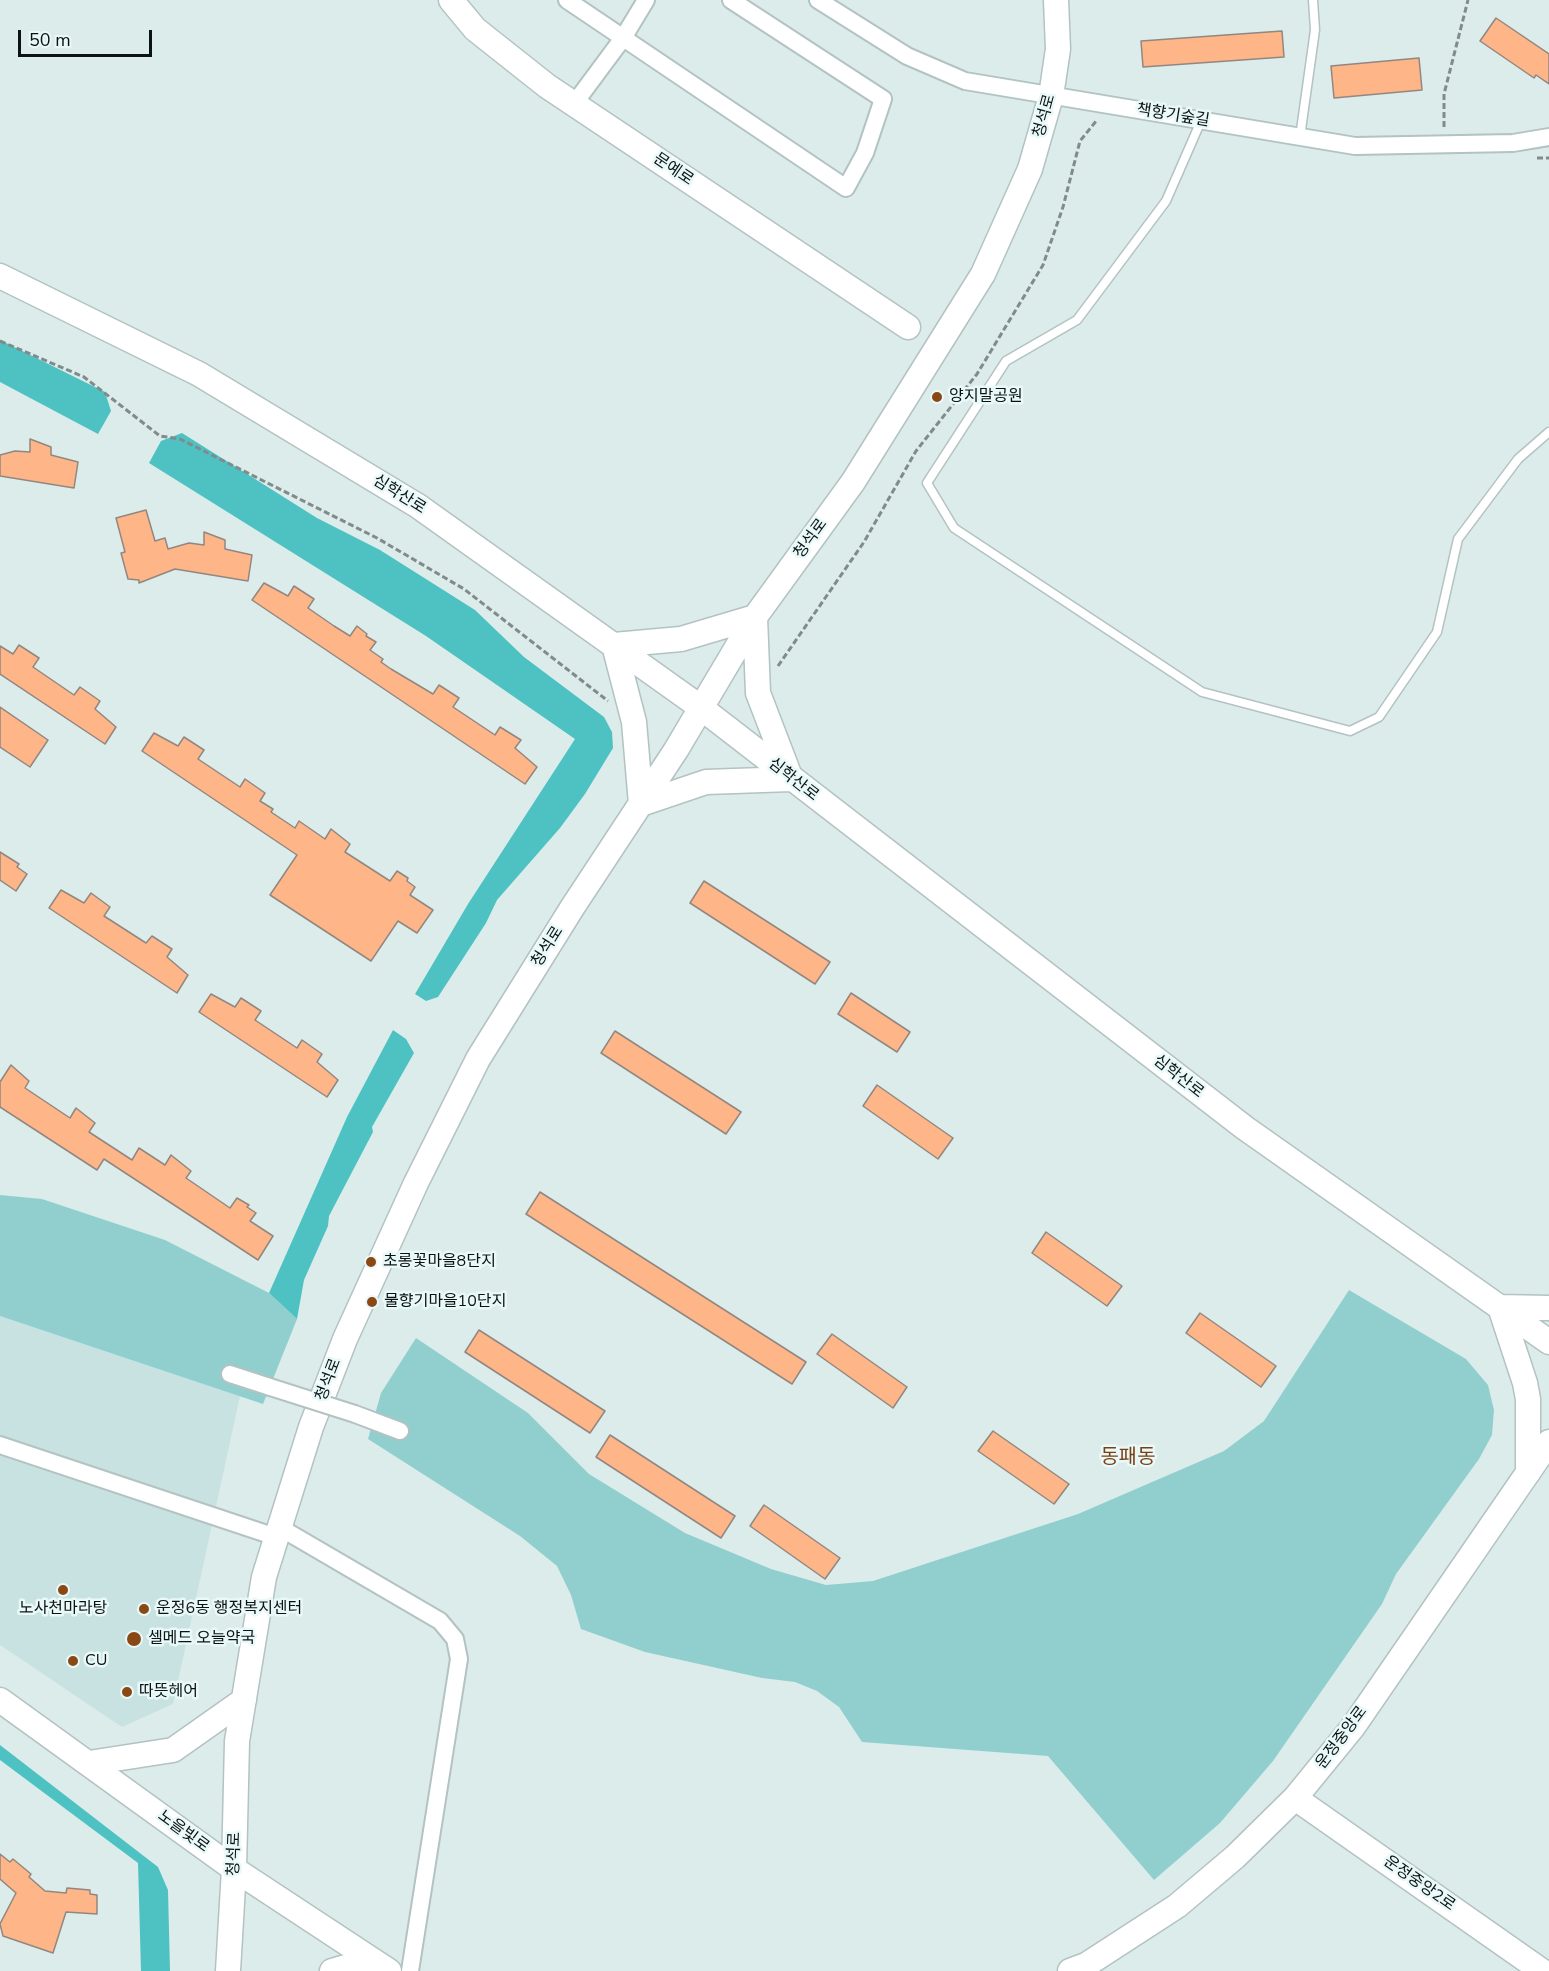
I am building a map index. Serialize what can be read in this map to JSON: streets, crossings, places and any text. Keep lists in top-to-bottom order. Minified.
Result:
{"streets":{"street":["청석로","책향기숲길","문예로","심학산로","운정중앙로","노을빛로","운정중앙2로"]},"crossings":[["청석로","책향기숲길"],["청석로","심학산로"],["청석로","노을빛로"],["운정중앙로","운정중앙2로"]],"districts":["동패동"],"places":["양지말공원","초롱꽃마을8단지","물향기마을10단지","노사천마라탕","운정6동 행정복지센터","셀메드 오늘약국","CU","따뜻헤어"],"scale_bar":"50 m"}
